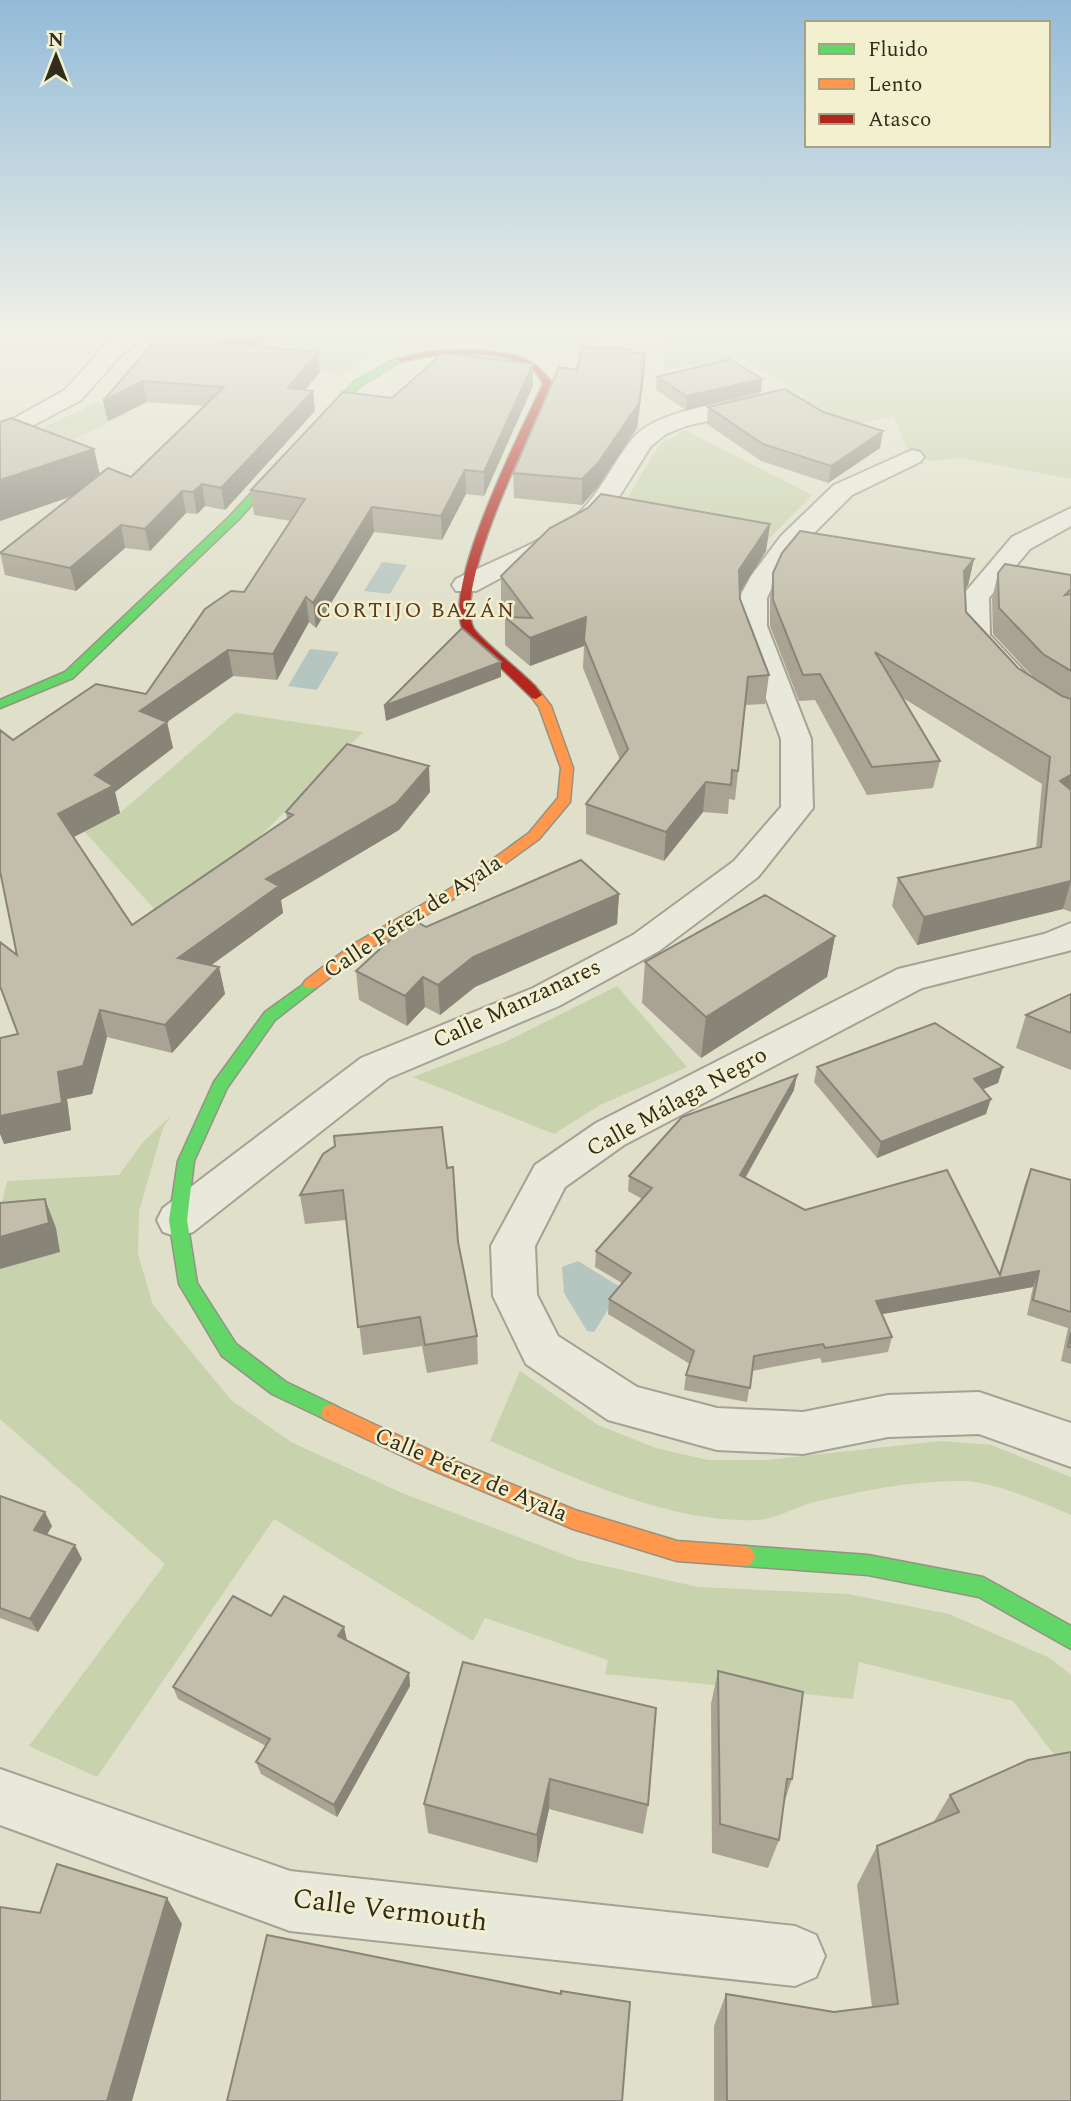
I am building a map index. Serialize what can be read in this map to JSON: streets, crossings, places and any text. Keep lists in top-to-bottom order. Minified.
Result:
{"streets":{"street":["Calle Pérez de Ayala","Calle Manzanares","Calle Málaga Negro","Calle Vermouth"]},"crossings":[["Calle Pérez de Ayala","Calle Manzanares"]],"districts":["CORTIJO BAZÁN"],"legend":["Fluido","Lento","Atasco"],"north":"top"}
